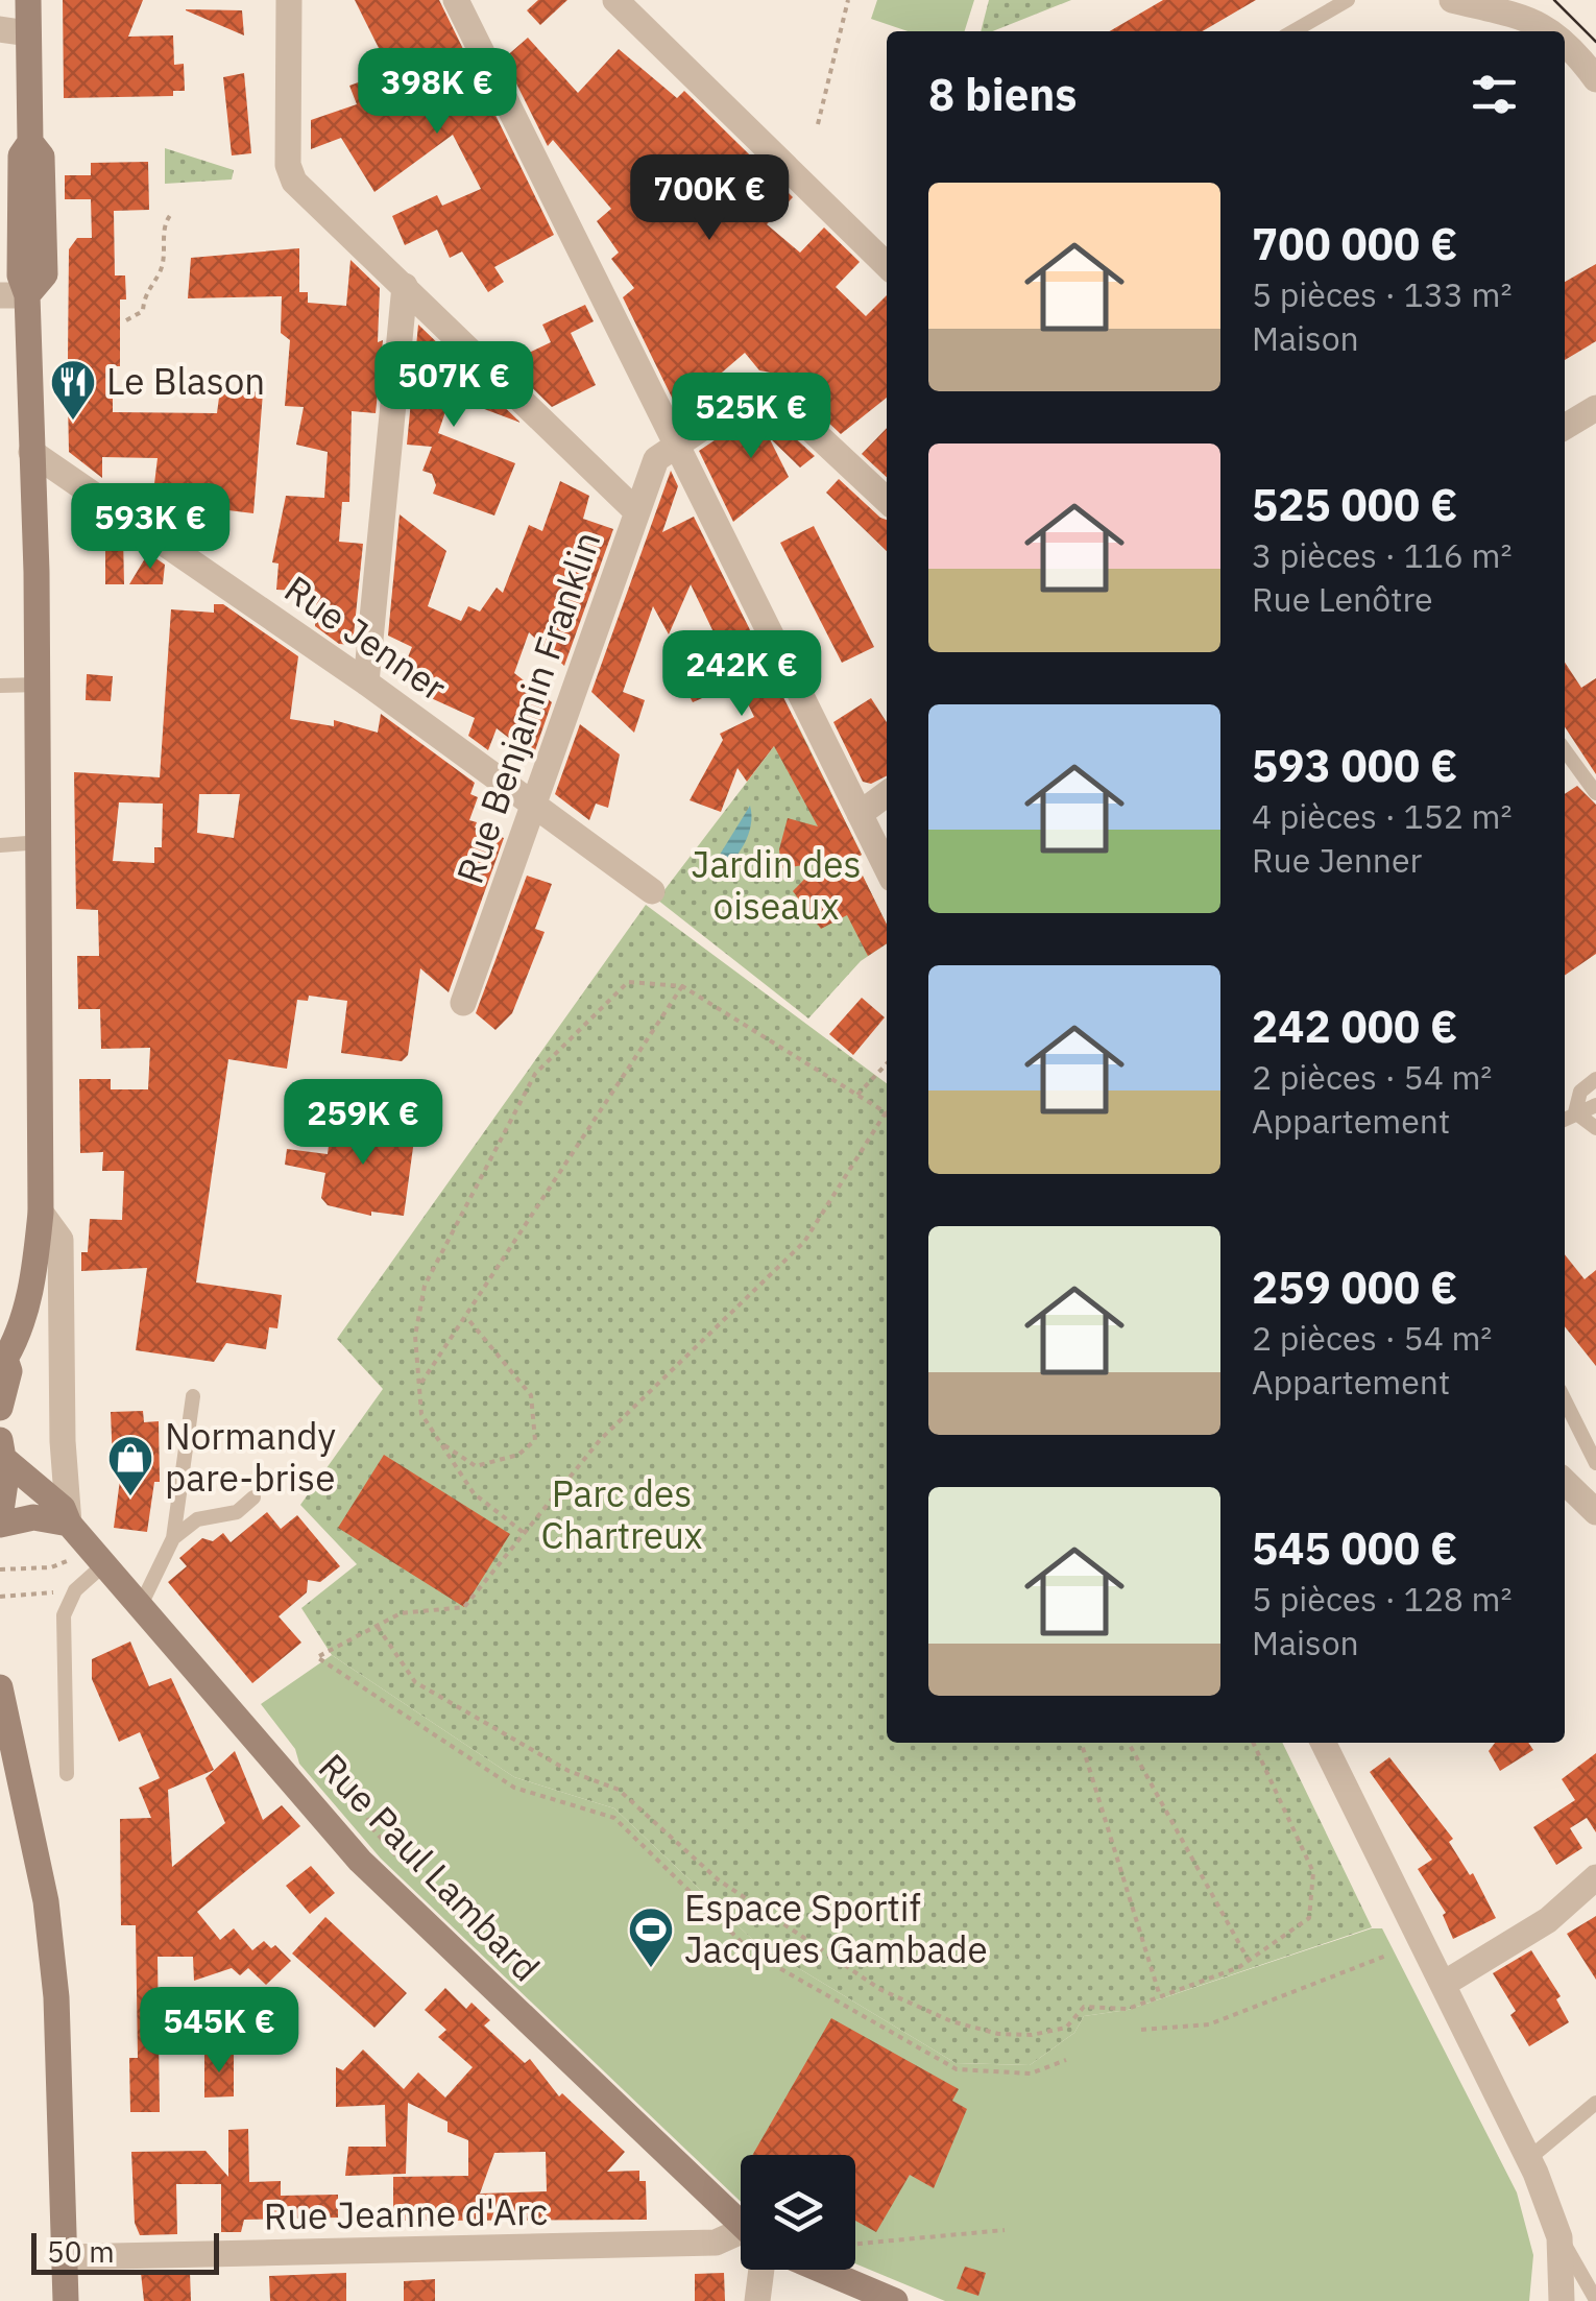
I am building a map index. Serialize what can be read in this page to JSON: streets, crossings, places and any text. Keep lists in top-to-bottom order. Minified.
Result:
{"streets":{"main road":["Rue Paul Lambard"],"street":["Rue Jenner","Rue Benjamin Franklin","Rue Jeanne d'Arc"]},"crossings":[["Rue Jenner","Rue Benjamin Franklin"]],"parks":["Jardin des oiseaux","Parc des Chartreux"],"places":{"restaurant":["Le Blason"],"shop":["Normandy pare-brise"],"sports":["Espace Sportif Jacques Gambade"]},"scale_bar":"50 m","page":{"heading":"8 biens","price":["398K €","700K €","507K €","525K €","593K €","242K €","259K €","545K €"],"list":[{"name":"700 000 €","note":"5 pièces · 133 m² · Maison"},{"name":"525 000 €","note":"3 pièces · 116 m² · Rue Lenôtre"},{"name":"593 000 €","note":"4 pièces · 152 m² · Rue Jenner"},{"name":"242 000 €","note":"2 pièces · 54 m² · Appartement"},{"name":"259 000 €","note":"2 pièces · 54 m² · Appartement"},{"name":"545 000 €","note":"5 pièces · 128 m² · Maison"}],"scale":"50 m"}}
